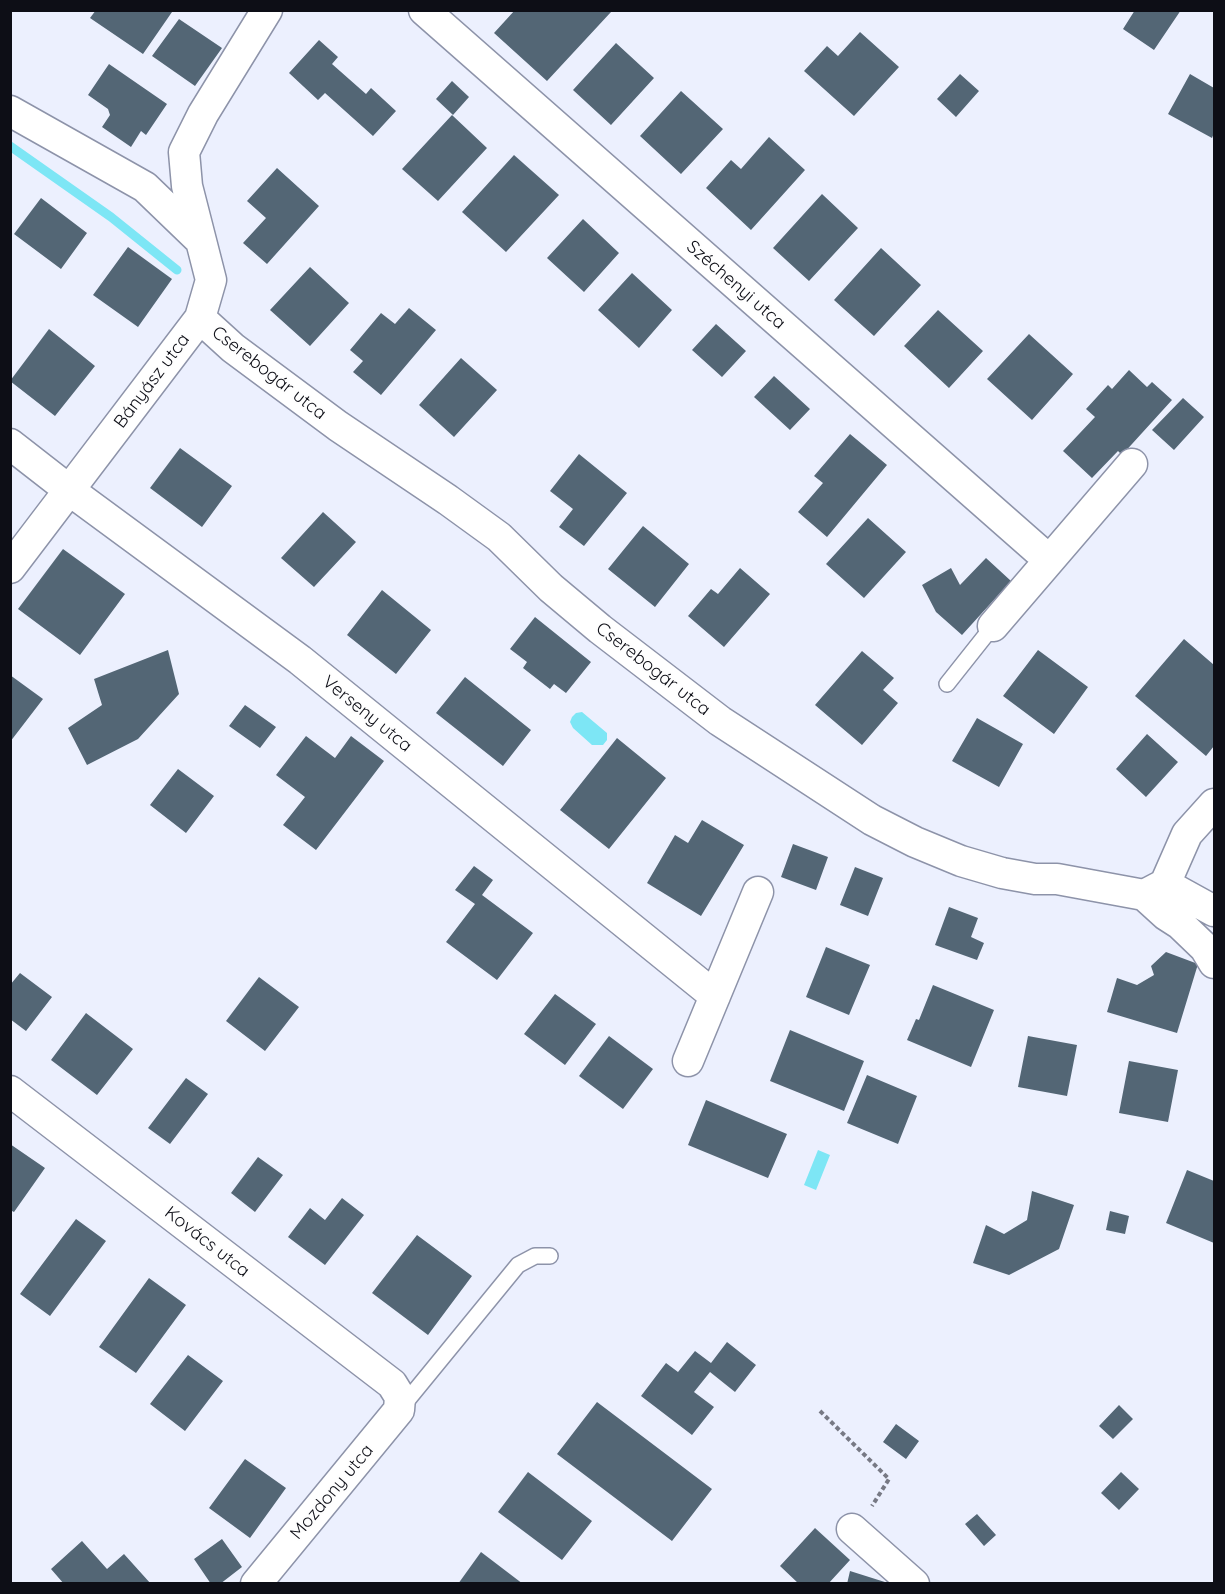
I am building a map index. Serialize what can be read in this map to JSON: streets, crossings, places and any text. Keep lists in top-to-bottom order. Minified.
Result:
{"streets":{"street":["Széchenyi utca","Cserebogár utca","Bányász utca","Verseny utca","Kovács utca","Mozdony utca"]},"crossings":[["Cserebogár utca","Bányász utca"],["Bányász utca","Verseny utca"],["Kovács utca","Mozdony utca"]]}
